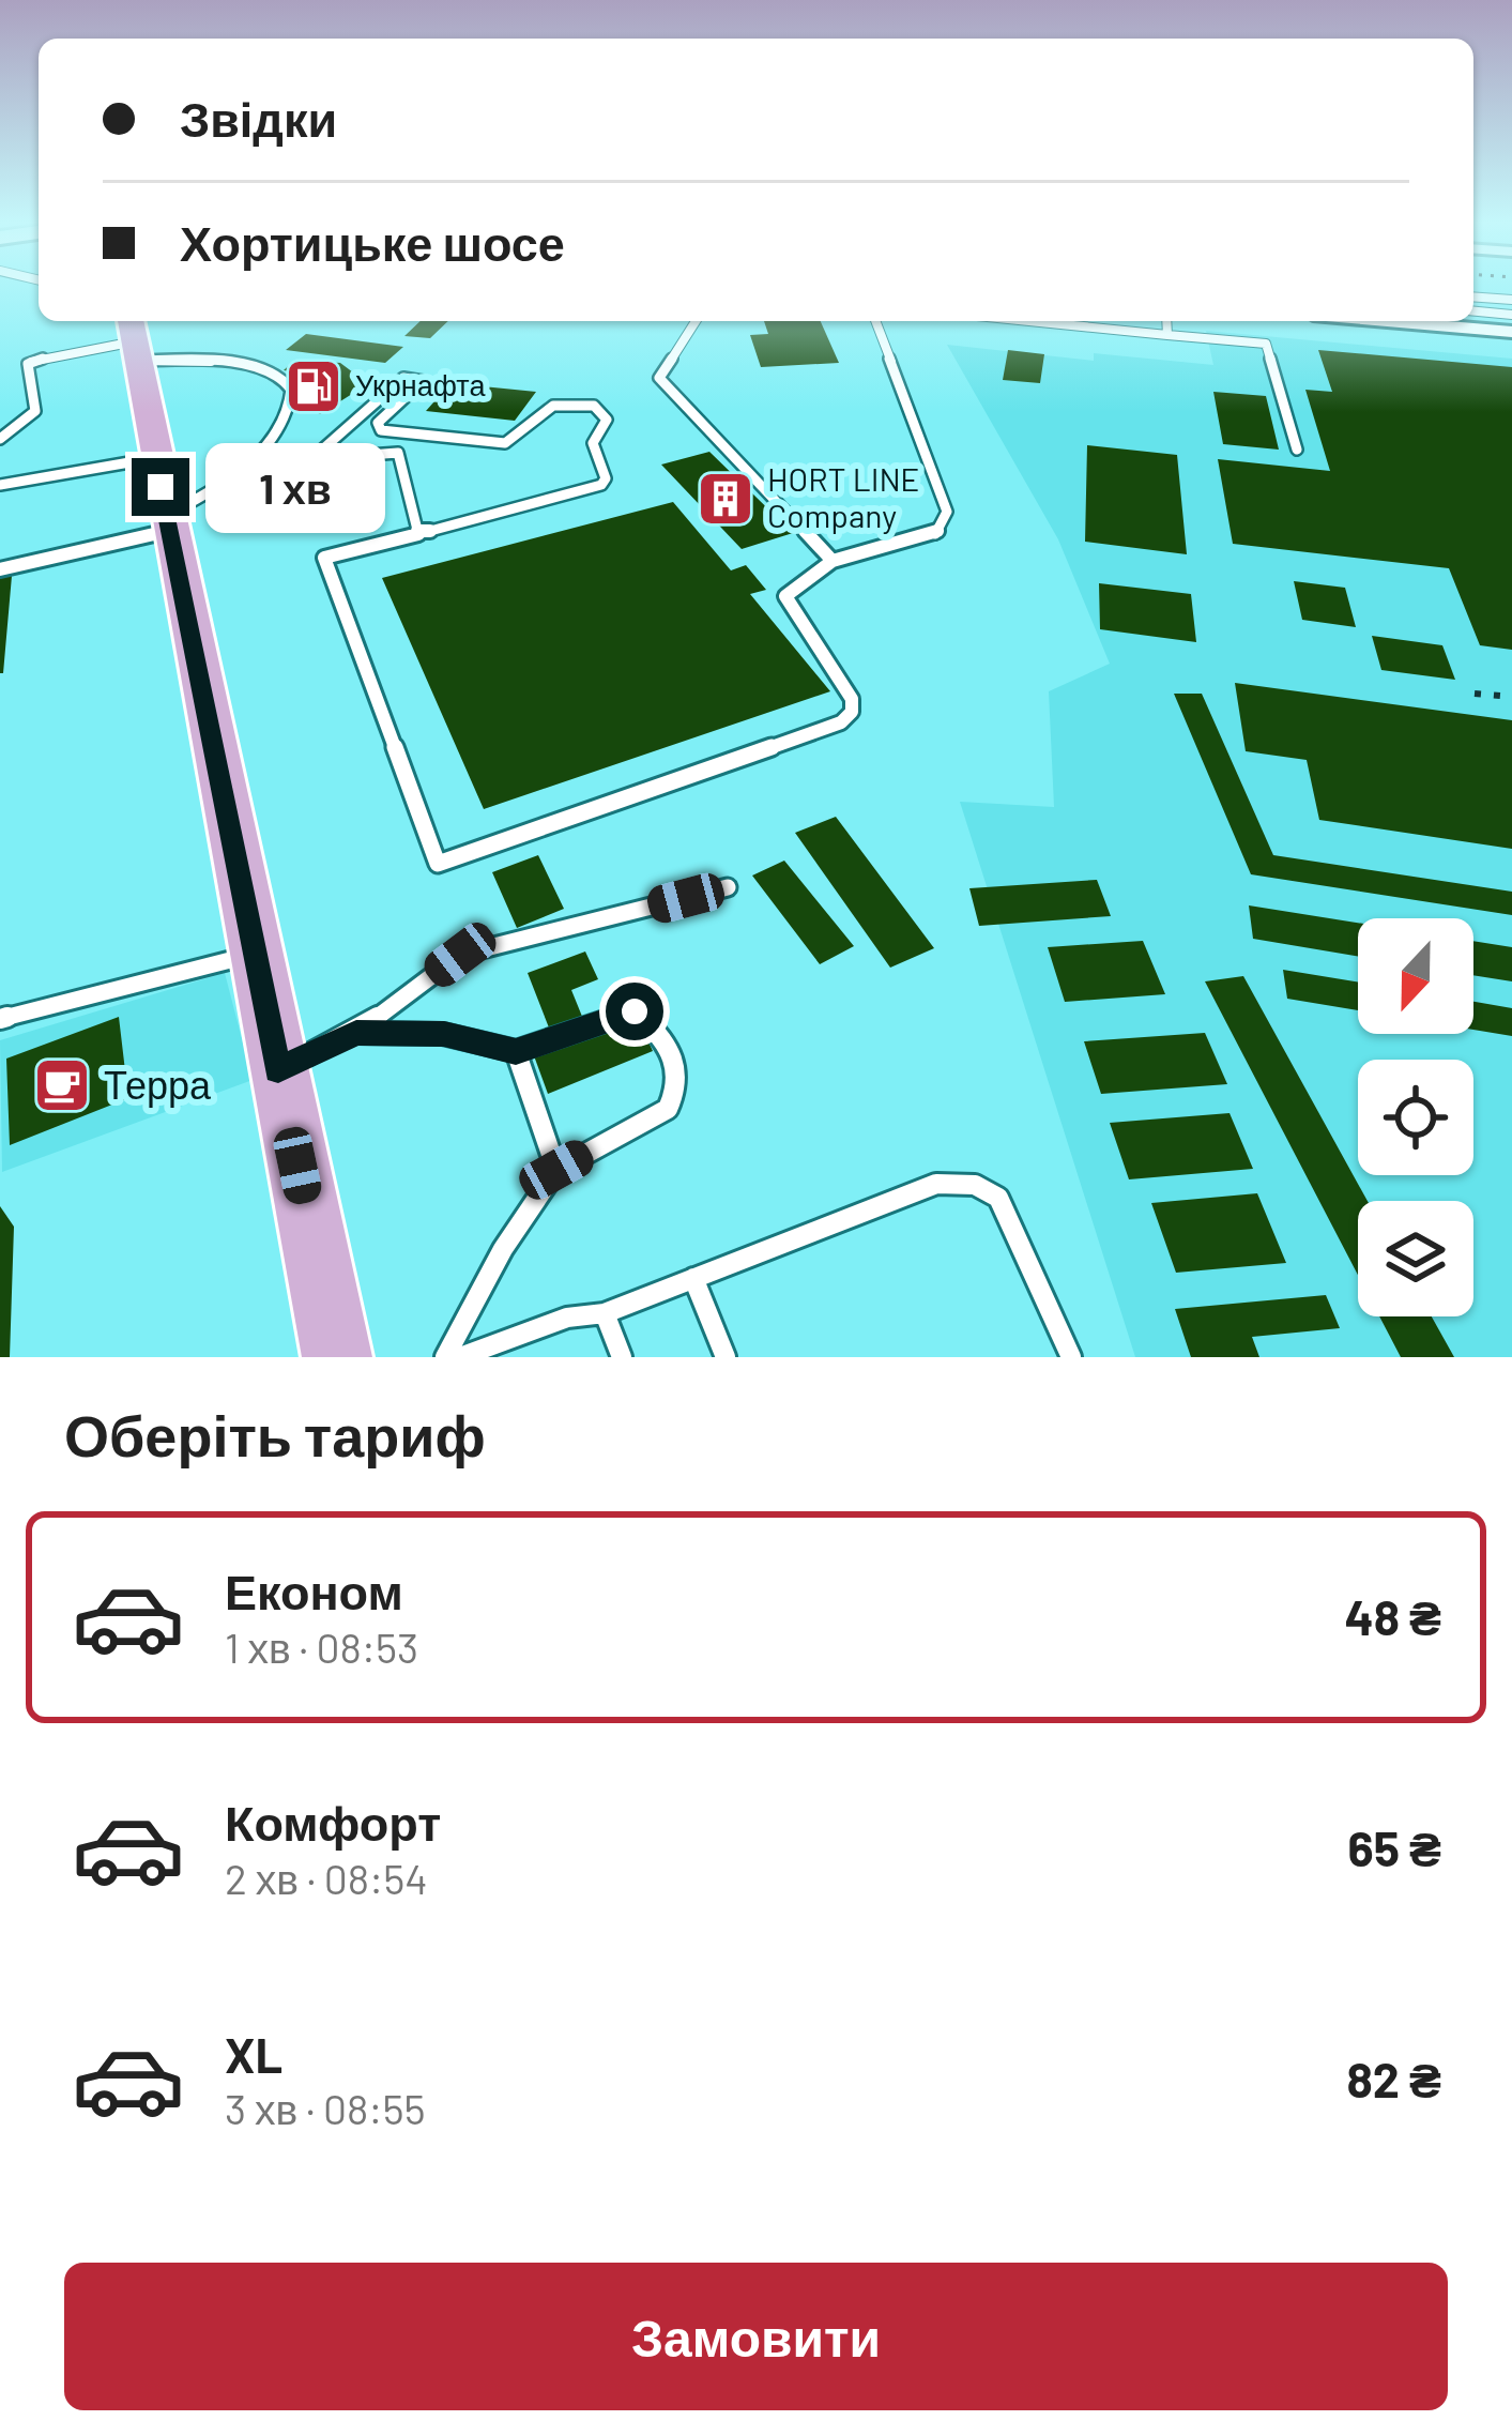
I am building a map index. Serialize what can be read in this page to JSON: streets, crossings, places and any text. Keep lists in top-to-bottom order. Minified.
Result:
{"places":{"fuel station":["Укрнафта"],"building":["HORT LINE Company"],"cafe":["Терра"]},"north":"bottom","page":{"banner":["Звідки","Хортицьке шосе"],"bubble":"1 хв","heading":"Оберіть тариф","list":[{"name":"Економ","note":"1 хв · 08:53","value":"48 ₴"},{"name":"Комфорт","note":"2 хв · 08:54","value":"65 ₴"},{"name":"XL","note":"3 хв · 08:55","value":"82 ₴"}],"buttons":"Замовити"}}
